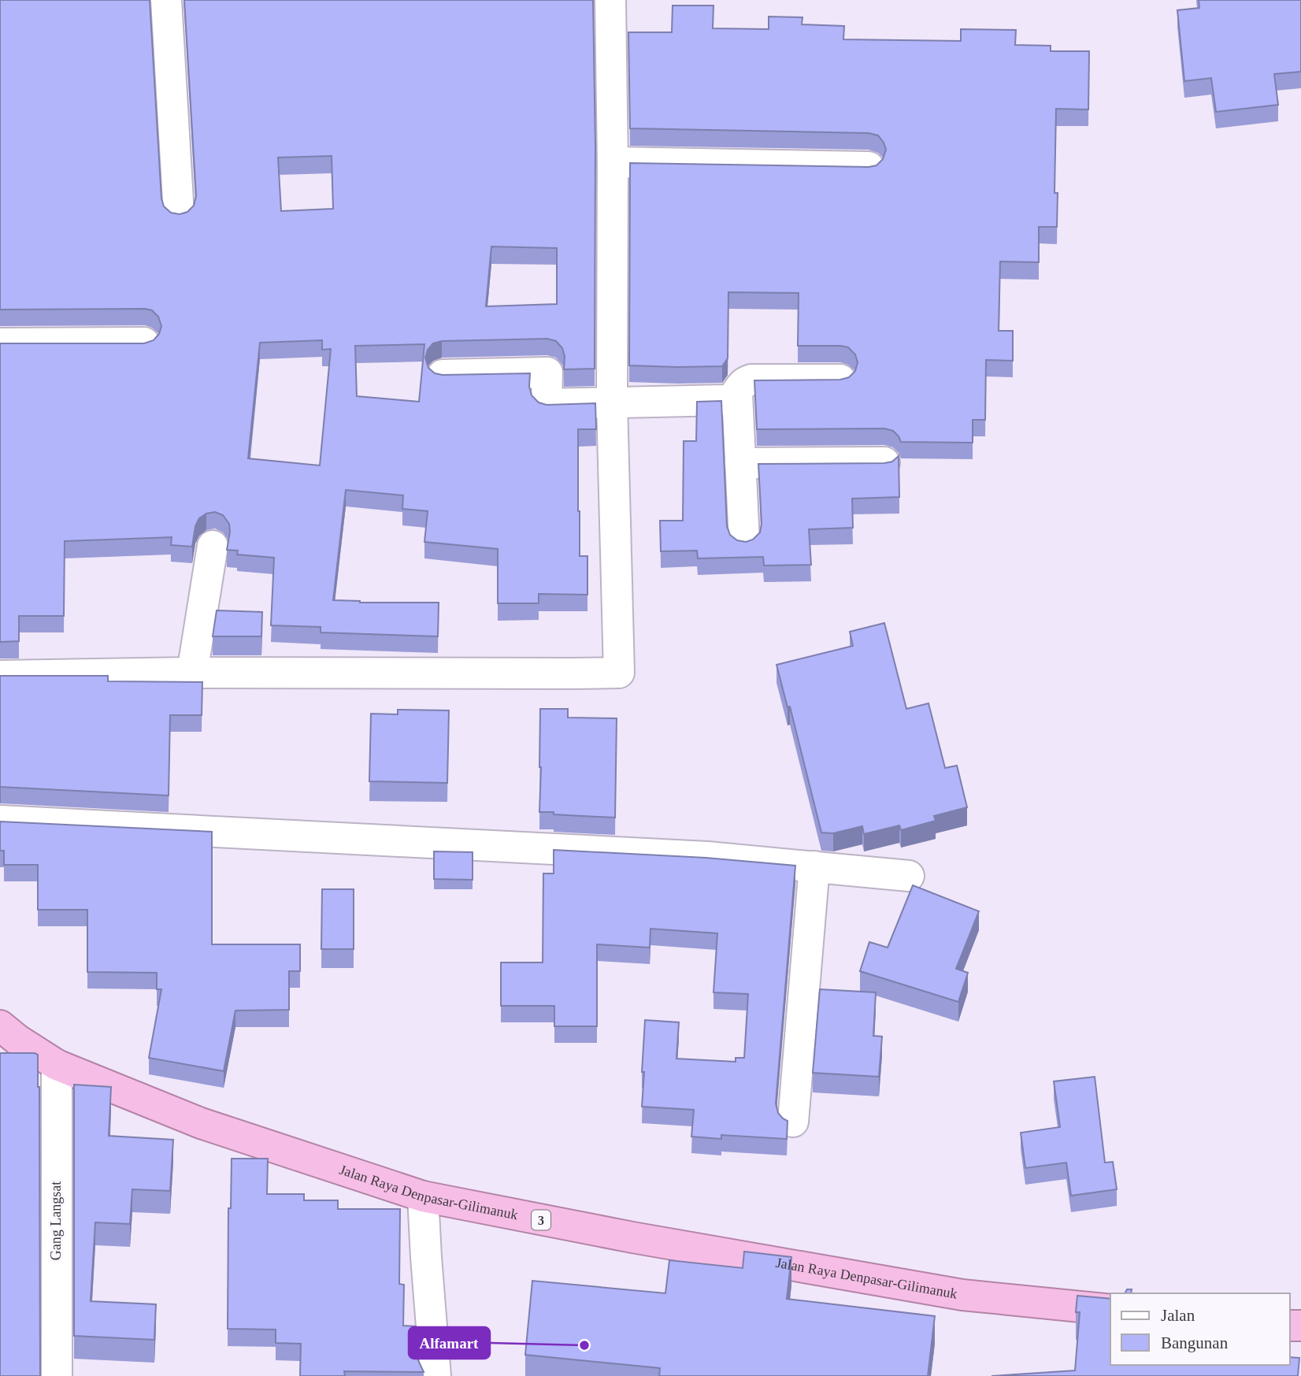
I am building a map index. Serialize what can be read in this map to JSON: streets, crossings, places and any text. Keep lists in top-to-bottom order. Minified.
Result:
{"streets":{"highway":["Jalan Raya Denpasar-Gilimanuk","3"],"street":["Gang Langsat"]},"crossings":[["Jalan Raya Denpasar-Gilimanuk","Gang Langsat"]],"places":["Alfamart"],"legend":["Jalan","Bangunan"]}
